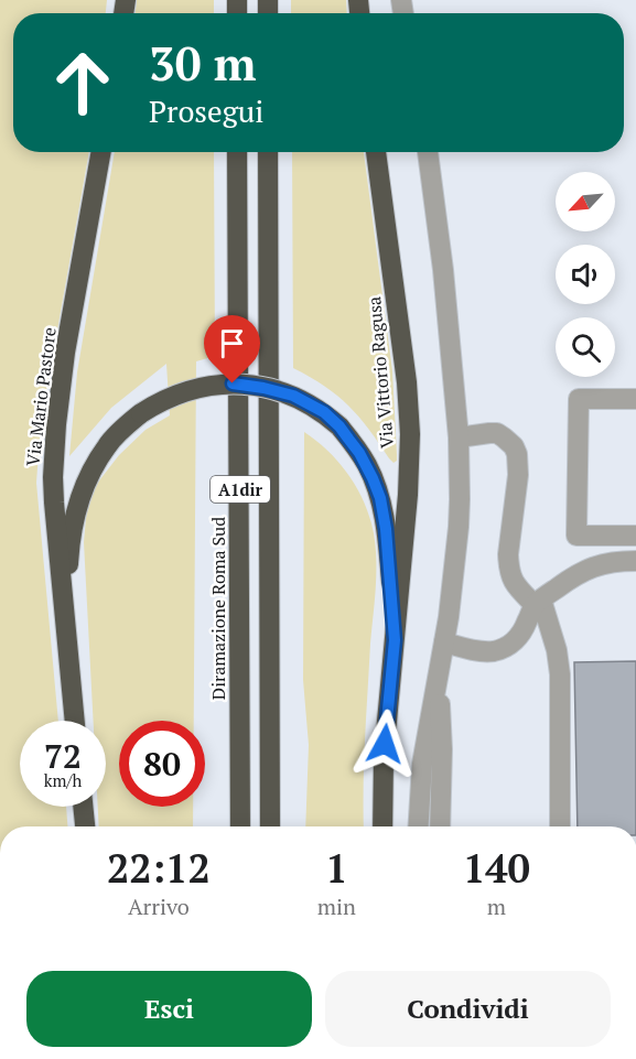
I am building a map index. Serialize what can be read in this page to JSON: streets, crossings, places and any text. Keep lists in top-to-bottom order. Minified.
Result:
{"streets":{"highway":["Via Vittorio Ragusa","Via Mario Pastore","A1dir","Diramazione Roma Sud"]},"north":"bottom left","page":{"turn":["30 m","Prosegui"],"speed":"72 km/h","limit":"80","eta":["22:12","Arrivo","1","min","140","m"],"buttons":["Esci","Condividi"]}}
